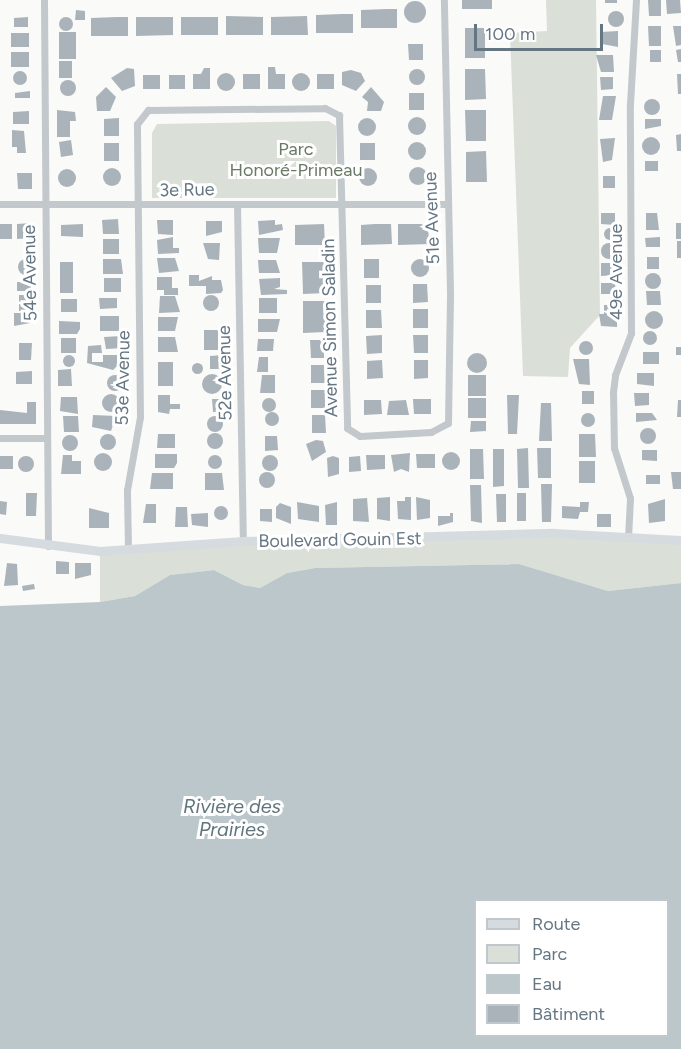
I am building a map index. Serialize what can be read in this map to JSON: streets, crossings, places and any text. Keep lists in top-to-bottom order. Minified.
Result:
{"streets":{"street":["3e Rue","51e Avenue","49e Avenue","54e Avenue","Avenue Simon Saladin","52e Avenue","53e Avenue","Boulevard Gouin Est"]},"crossings":[["3e Rue","51e Avenue"],["3e Rue","54e Avenue"],["3e Rue","Avenue Simon Saladin"],["3e Rue","52e Avenue"],["3e Rue","53e Avenue"],["51e Avenue","Avenue Simon Saladin"],["49e Avenue","Boulevard Gouin Est"],["54e Avenue","Boulevard Gouin Est"],["Avenue Simon Saladin","53e Avenue"],["52e Avenue","Boulevard Gouin Est"],["53e Avenue","Boulevard Gouin Est"]],"water":["Rivière des Prairies"],"parks":["Parc Honoré-Primeau"],"legend":["Route","Parc","Eau","Bâtiment"],"scale_bar":"100 m"}
